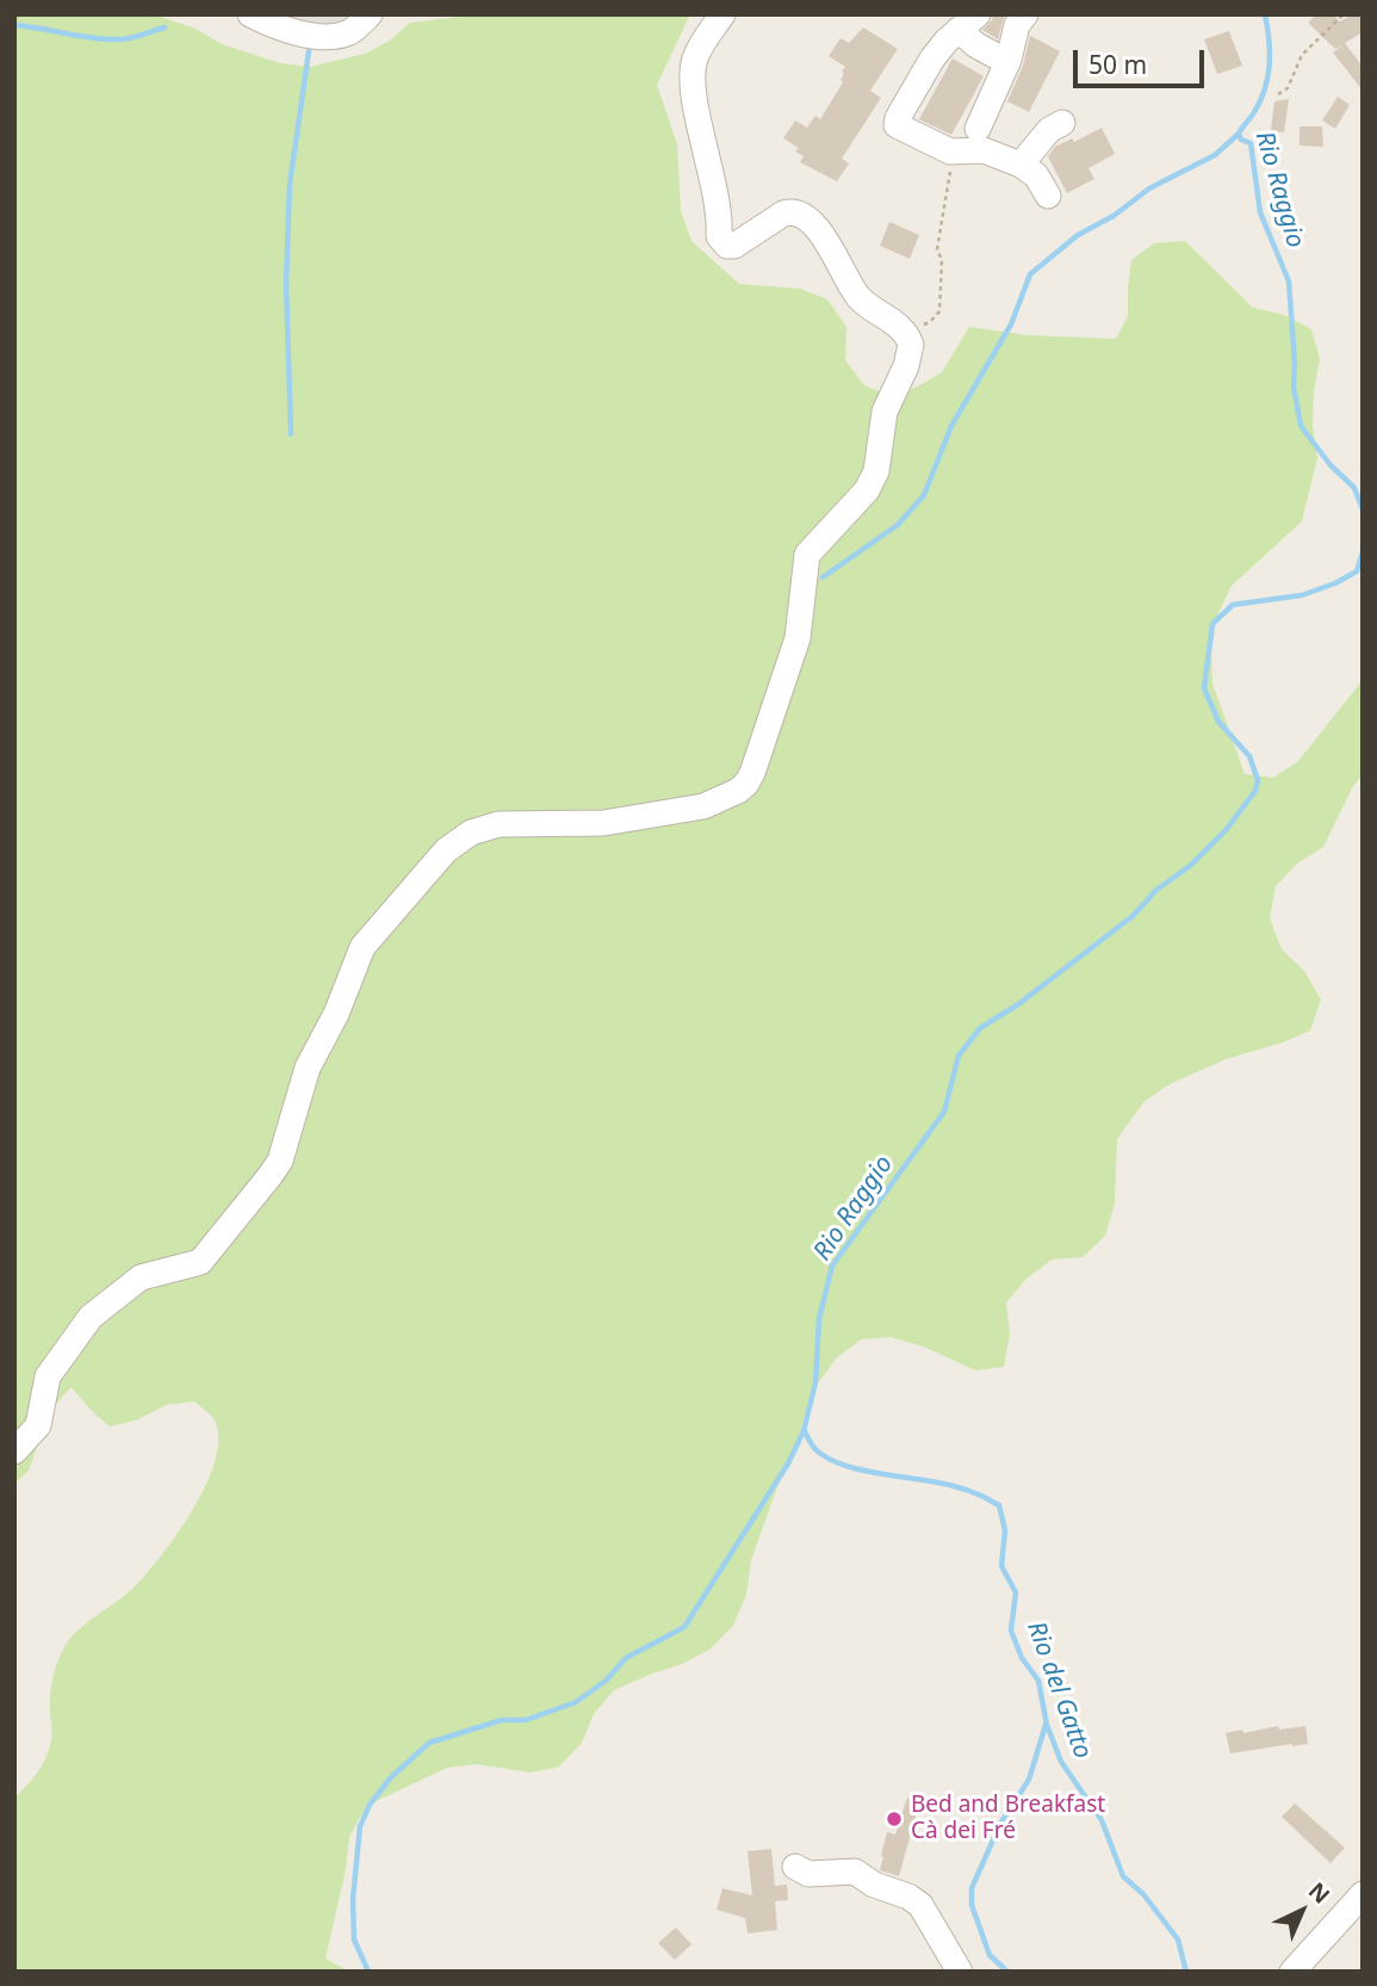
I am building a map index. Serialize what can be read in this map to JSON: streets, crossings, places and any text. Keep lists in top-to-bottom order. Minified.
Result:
{"water":["Rio Raggio","Rio del Gatto"],"places":["Bed and Breakfast Cà dei Fré"],"scale_bar":"50 m","north":"top right"}
